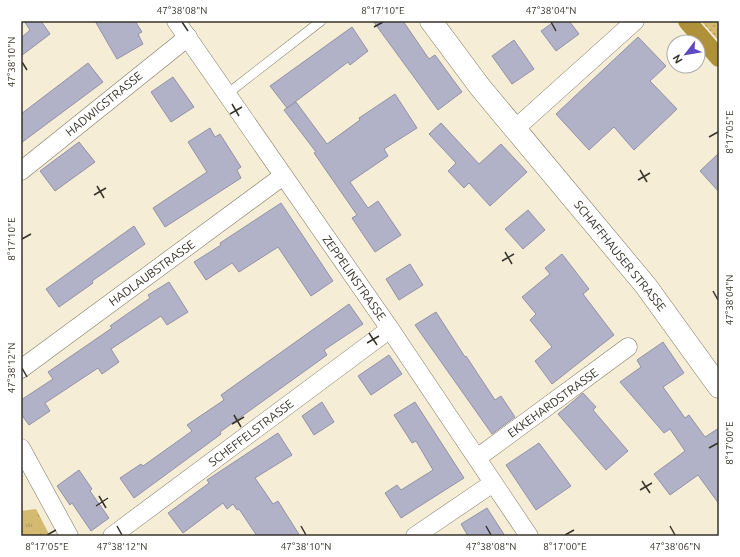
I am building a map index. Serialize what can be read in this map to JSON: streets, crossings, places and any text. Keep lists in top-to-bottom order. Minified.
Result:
{"streets":{"main road":["SCHAFFHAUSER STRASSE"],"street":["HADWIGSTRASSE","HADLAUBSTRASSE","ZEPPELINSTRASSE","EKKEHARDSTRASSE","SCHEFFELSTRASSE"]},"crossings":[["HADWIGSTRASSE","ZEPPELINSTRASSE"],["HADLAUBSTRASSE","ZEPPELINSTRASSE"],["ZEPPELINSTRASSE","EKKEHARDSTRASSE"],["ZEPPELINSTRASSE","SCHEFFELSTRASSE"]],"north":"bottom left","coordinates":["47°38'08\"N","8°17'10\"E","47°38'04\"N","47°38'10\"N","8°17'05\"E","47°38'12\"N","8°17'00\"E","47°38'06\"N"]}
